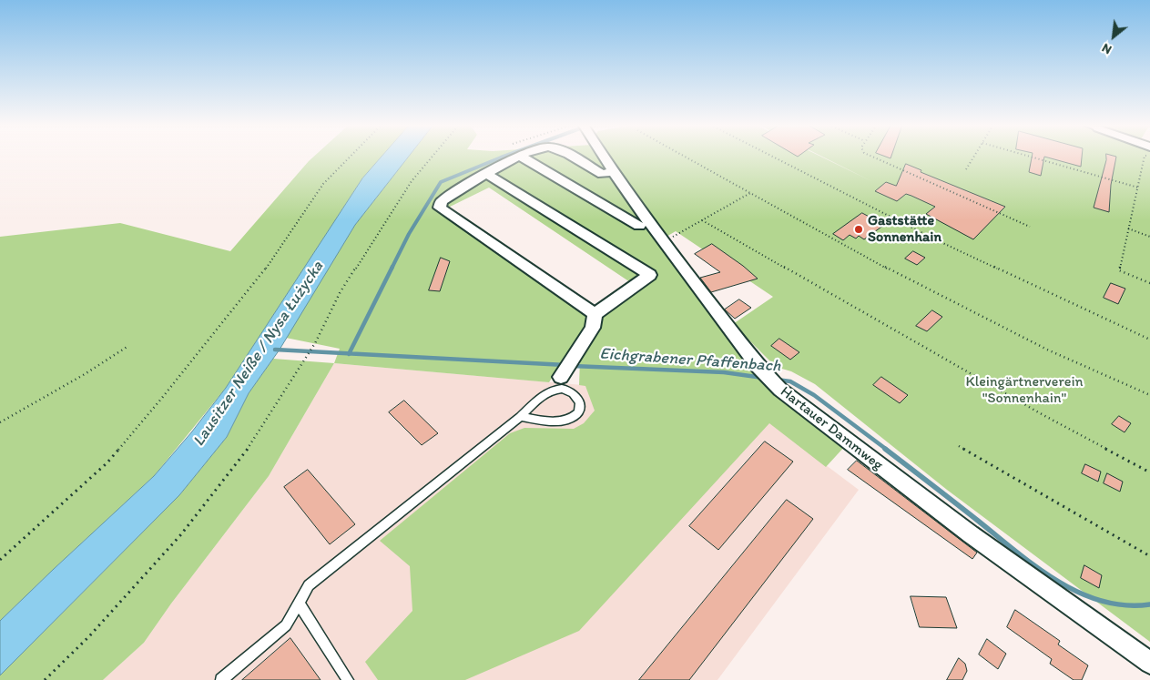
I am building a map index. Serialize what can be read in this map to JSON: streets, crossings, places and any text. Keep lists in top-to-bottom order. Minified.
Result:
{"streets":{"street":["Hartauer Dammweg"]},"water":["Lausitzer Neiße / Nysa Łużycka","Eichgrabener Pfaffenbach"],"parks":["Kleingärtnerverein \"Sonnenhain\""],"places":["Gaststätte Sonnenhain"],"north":"bottom left"}
